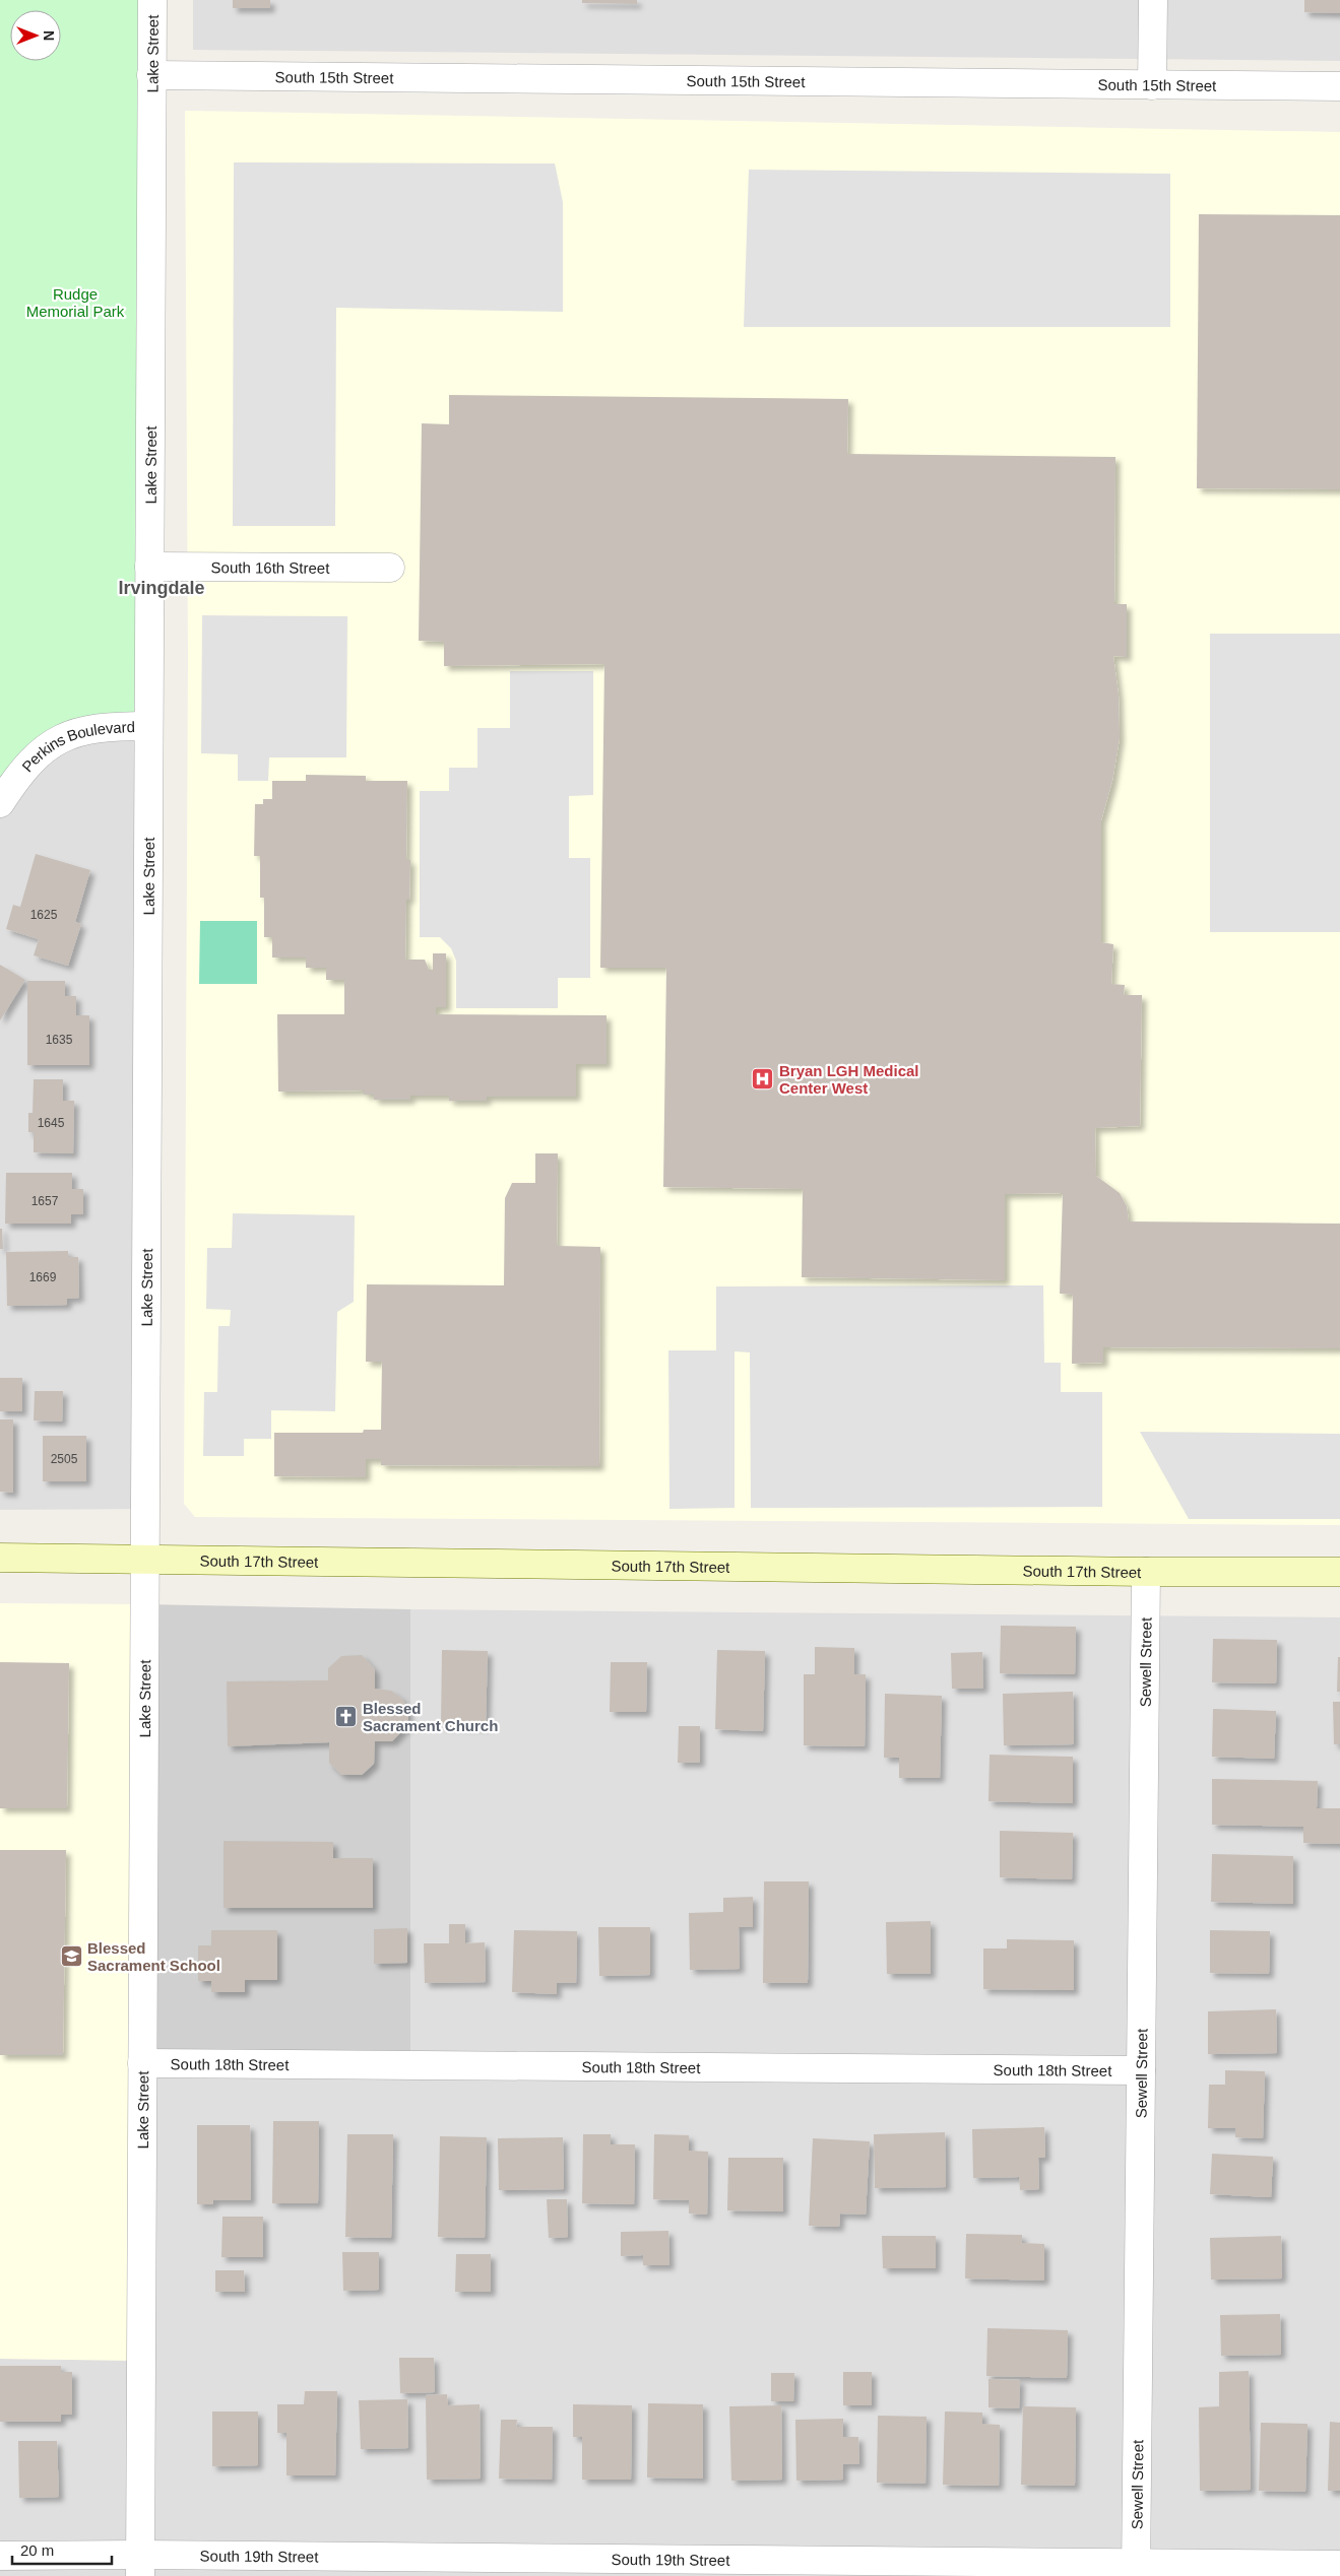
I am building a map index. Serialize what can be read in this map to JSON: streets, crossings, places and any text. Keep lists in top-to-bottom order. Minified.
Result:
{"streets":{"main road":["South 17th Street"],"street":["Lake Street","South 15th Street","South 16th Street","Perkins Boulevard","Sewell Street","South 18th Street","South 19th Street"]},"crossings":[["Lake Street","South 15th Street"],["Lake Street","South 16th Street"],["Lake Street","Perkins Boulevard"],["Lake Street","South 17th Street"],["Lake Street","South 18th Street"],["Lake Street","South 19th Street"],["South 17th Street","Sewell Street"],["Sewell Street","South 18th Street"],["Sewell Street","South 19th Street"]],"districts":["Irvingdale"],"parks":["Rudge Memorial Park"],"places":{"hospital":["Bryan LGH Medical Center West"],"church":["Blessed Sacrament Church"],"school or university":["Blessed Sacrament School"]},"house_numbers":["1625","1635","1645","1657","1669","2505"],"scale_bar":"20 m","north":"right"}
